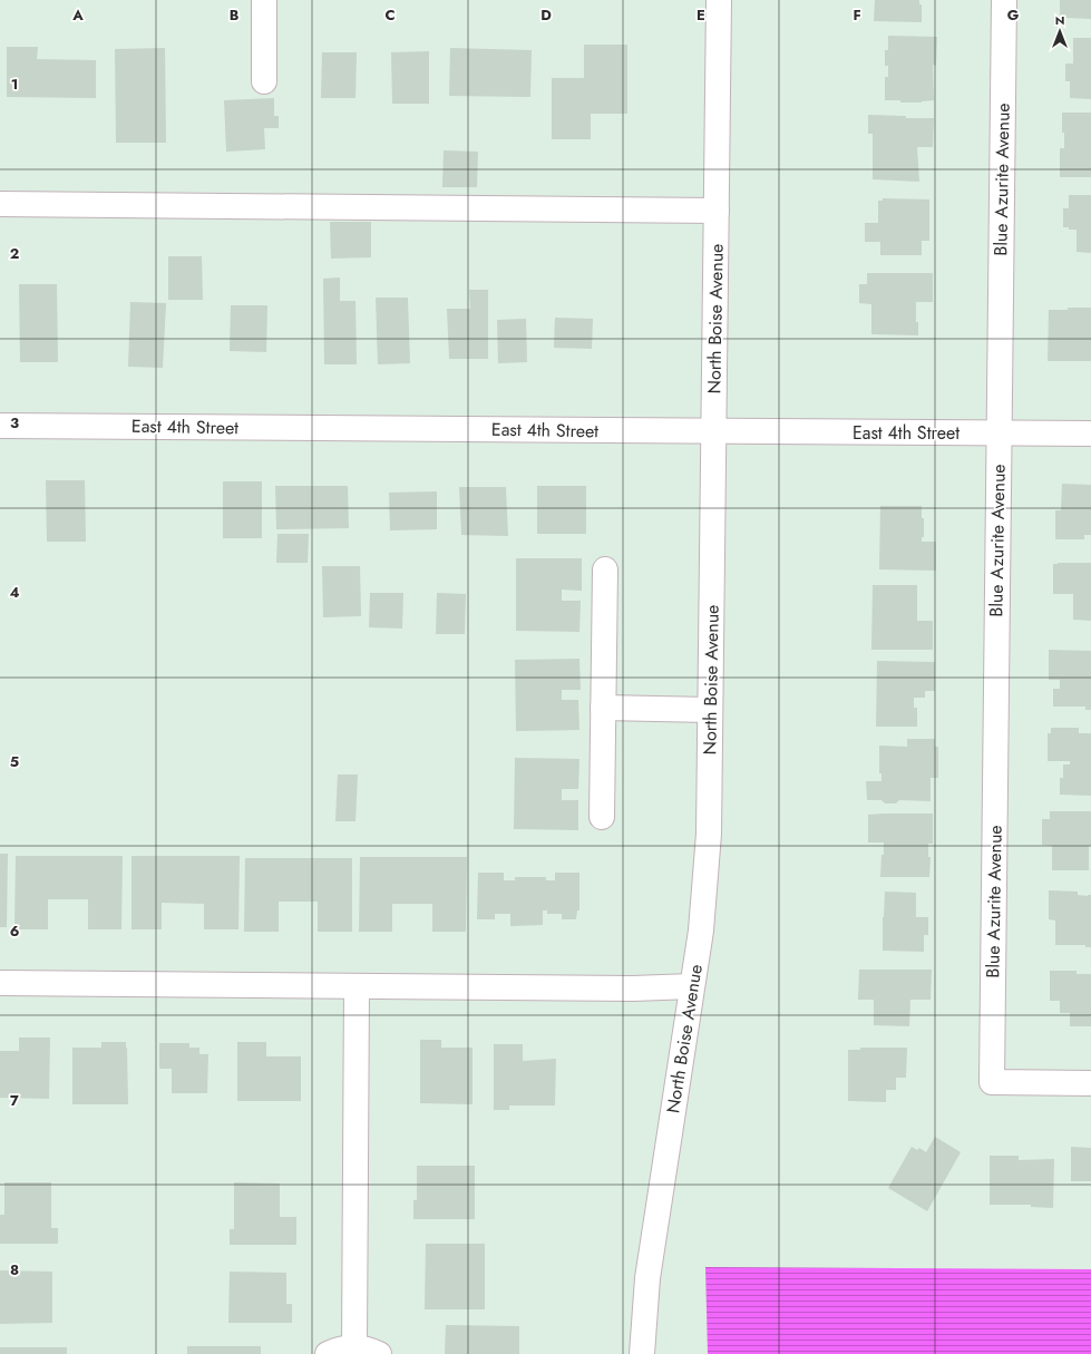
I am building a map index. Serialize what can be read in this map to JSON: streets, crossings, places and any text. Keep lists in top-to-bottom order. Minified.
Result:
{"streets":{"street":["Blue Azurite Avenue","North Boise Avenue","East 4th Street"]},"crossings":[["Blue Azurite Avenue","East 4th Street"],["North Boise Avenue","East 4th Street"]],"north":"top","grid":{"columns":["A","B","C","D","E","F","G"],"rows":["1","2","3","4","5","6","7","8"]}}
